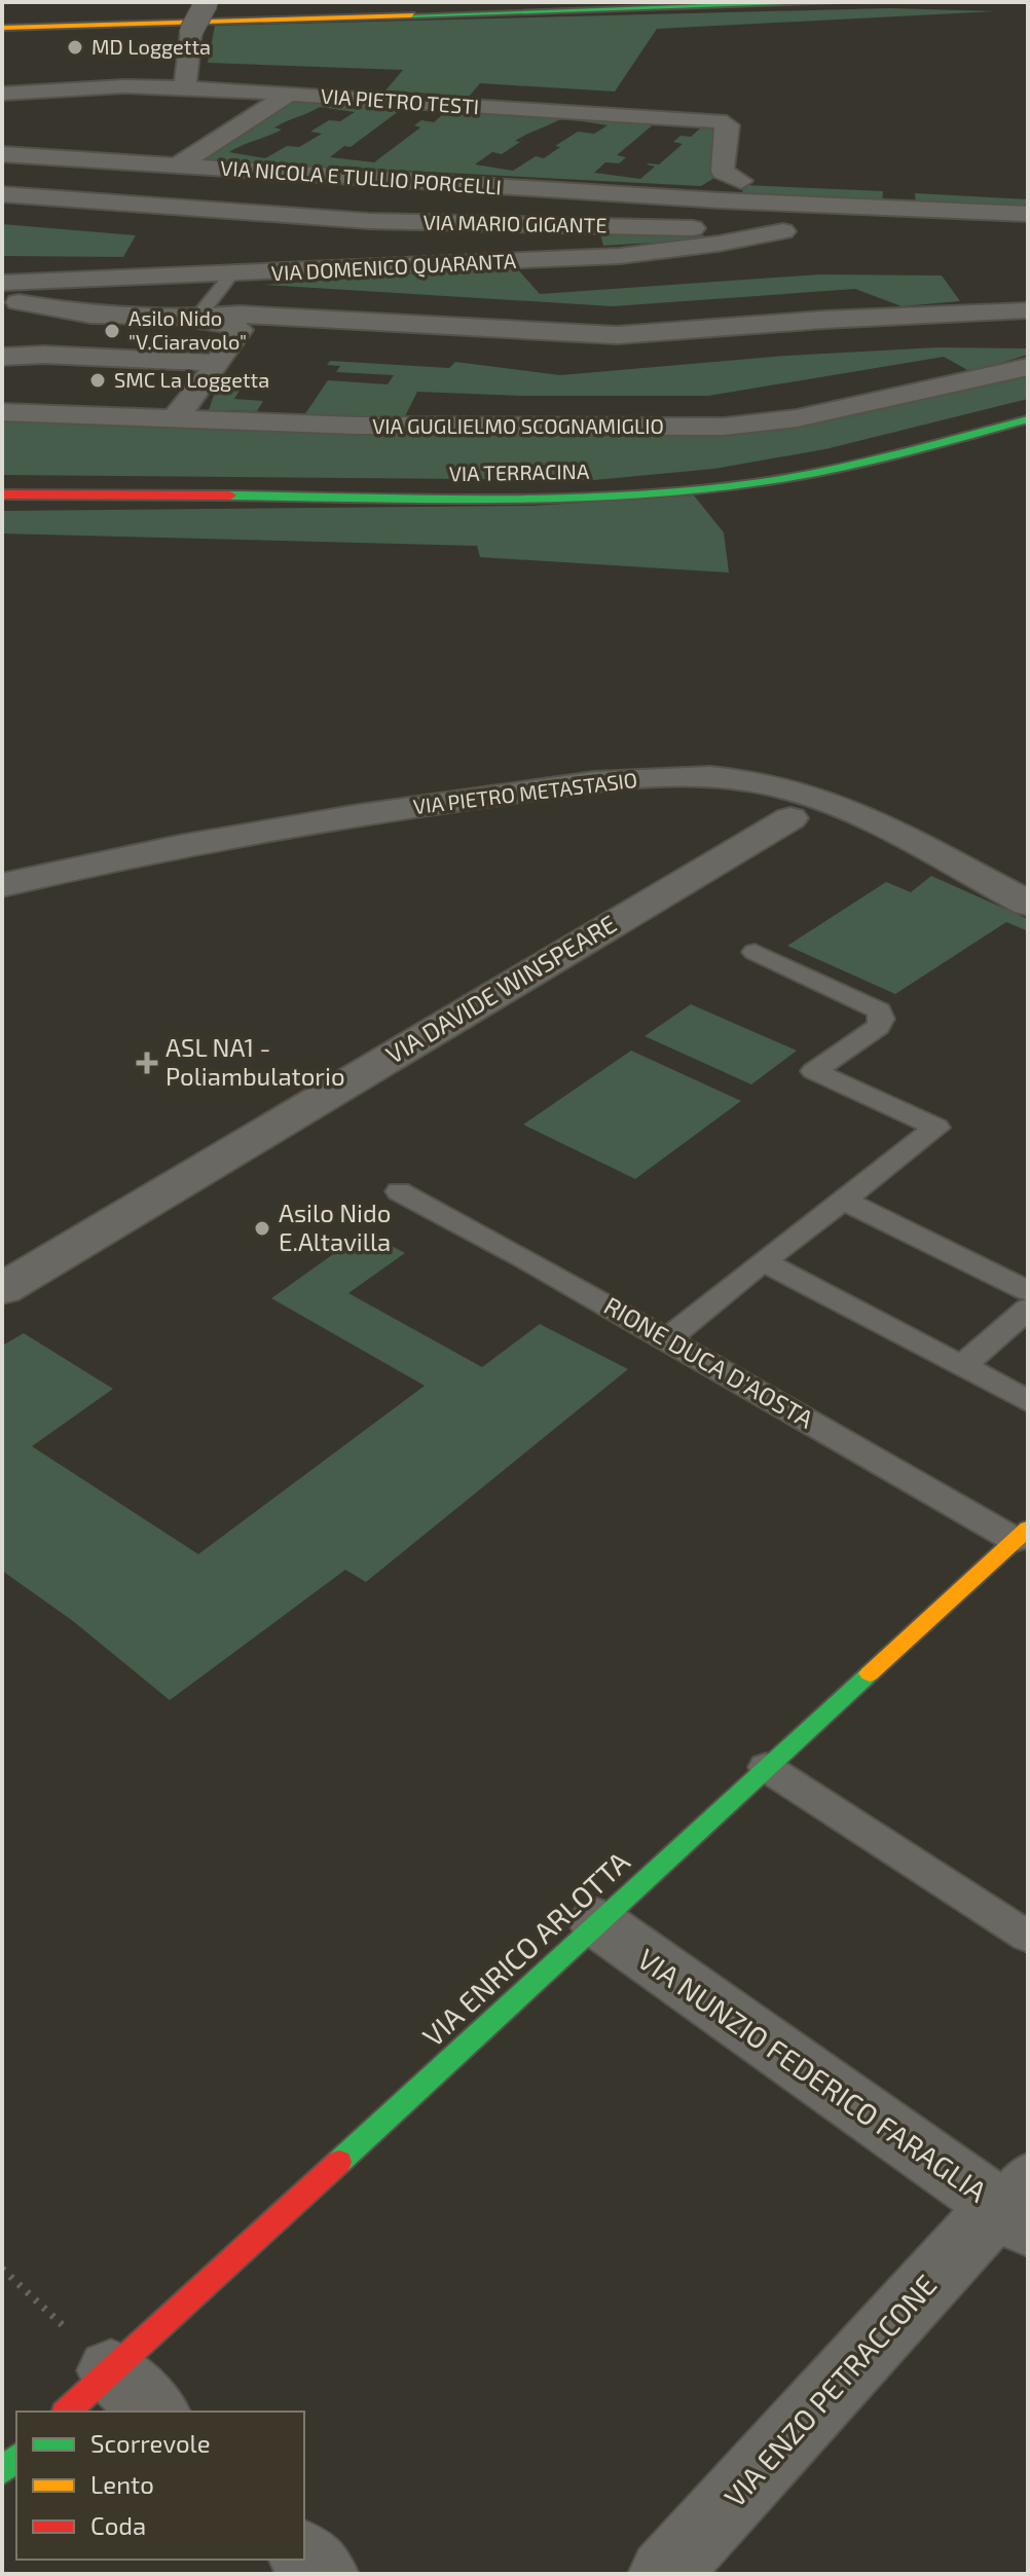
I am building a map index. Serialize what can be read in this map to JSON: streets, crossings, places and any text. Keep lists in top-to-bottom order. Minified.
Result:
{"streets":{"main road":["VIA TERRACINA","VIA ENRICO ARLOTTA"],"street":["VIA PIETRO TESTI","VIA NICOLA E TULLIO PORCELLI","VIA MARIO GIGANTE","VIA DOMENICO QUARANTA","VIA GUGLIELMO SCOGNAMIGLIO","VIA PIETRO METASTASIO","VIA DAVIDE WINSPEARE","VIA NUNZIO FEDERICO FARAGLIA","VIA ENZO PETRACCONE"],"lane":["RIONE DUCA D'AOSTA"]},"crossings":[["VIA PIETRO TESTI","VIA NICOLA E TULLIO PORCELLI"],["VIA MARIO GIGANTE","VIA DOMENICO QUARANTA"],["RIONE DUCA D'AOSTA","VIA ENRICO ARLOTTA"],["VIA ENRICO ARLOTTA","VIA NUNZIO FEDERICO FARAGLIA"],["VIA NUNZIO FEDERICO FARAGLIA","VIA ENZO PETRACCONE"]],"places":{"other":["MD Loggetta","Asilo Nido \"V.Ciaravolo\"","SMC La Loggetta","Asilo Nido E.Altavilla"],"health":["ASL NA1 - Poliambulatorio"]},"legend":["Scorrevole","Lento","Coda"]}
